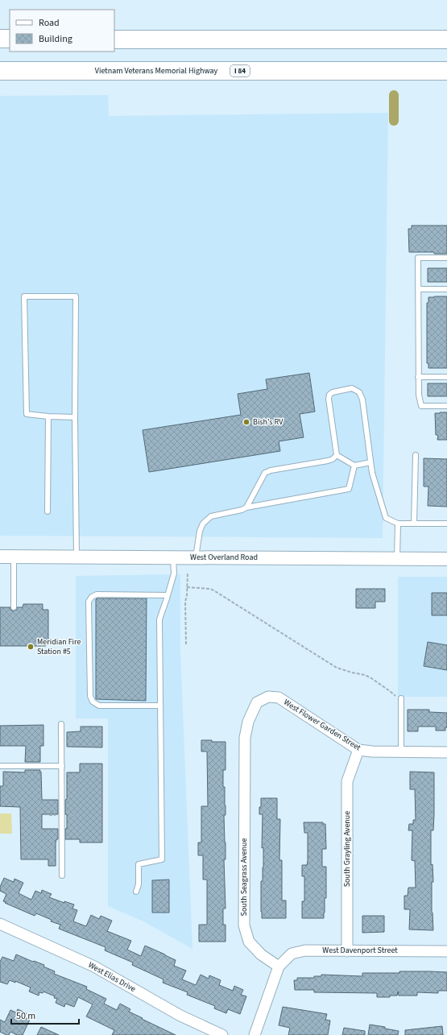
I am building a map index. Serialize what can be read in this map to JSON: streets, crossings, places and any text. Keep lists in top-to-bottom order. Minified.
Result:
{"streets":{"highway":["Vietnam Veterans Memorial Highway","I 84"],"street":["West Overland Road","West Flower Garden Street","South Grayling Avenue","South Seagrass Avenue","West Davenport Street","West Elias Drive"]},"crossings":[["West Flower Garden Street","South Grayling Avenue"],["West Flower Garden Street","South Seagrass Avenue"],["South Grayling Avenue","West Davenport Street"],["South Seagrass Avenue","West Davenport Street"]],"places":["Bish's RV","Meridian Fire Station #5"],"legend":["Road","Building"],"scale_bar":"50 m"}
